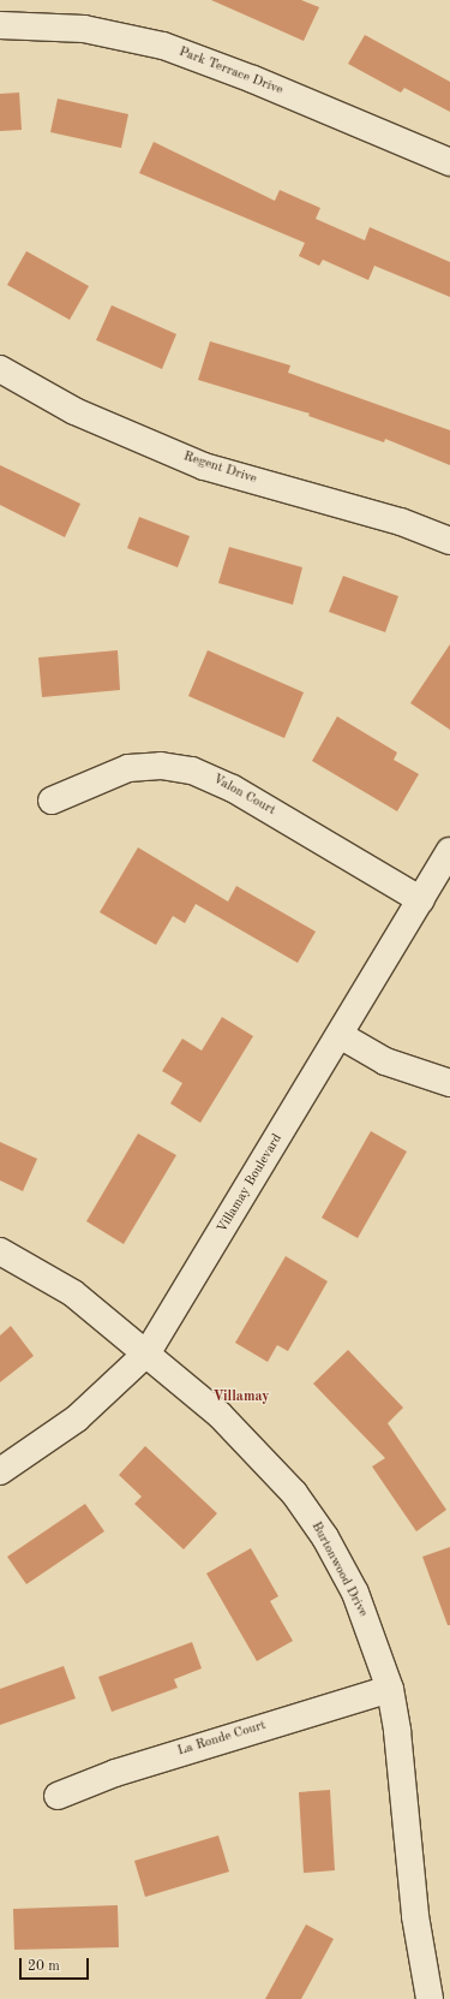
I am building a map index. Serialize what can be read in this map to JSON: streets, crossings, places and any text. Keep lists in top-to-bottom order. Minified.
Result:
{"streets":{"street":["Park Terrace Drive","Regent Drive","Valon Court","Villamay Boulevard","Burtonwood Drive","La Ronde Court"]},"crossings":[["Valon Court","Villamay Boulevard"],["Villamay Boulevard","Burtonwood Drive"],["Burtonwood Drive","La Ronde Court"]],"districts":["Villamay"],"scale_bar":"20 m"}
